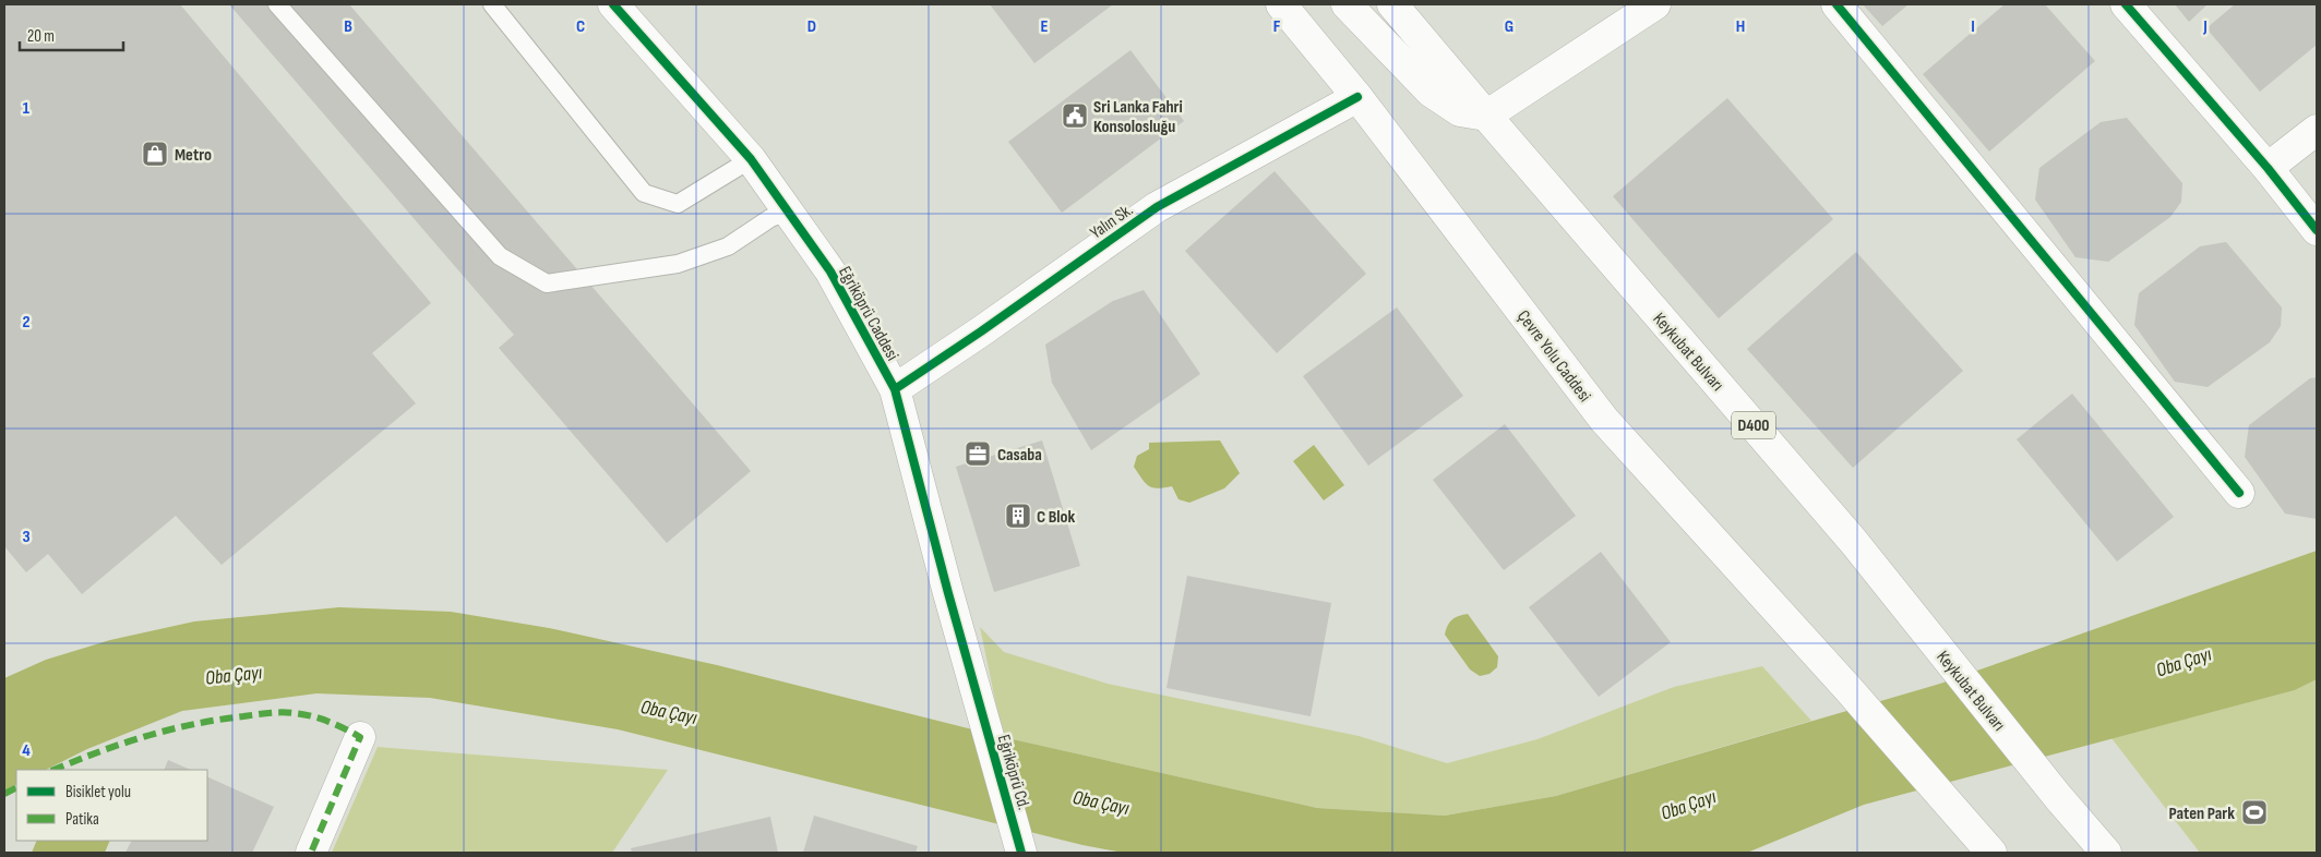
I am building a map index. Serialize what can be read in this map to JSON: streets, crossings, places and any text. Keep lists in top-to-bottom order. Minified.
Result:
{"streets":{"main road":["Yalın Sk.","Eğriköprü Caddesi","Keykubat Bulvarı","Çevre Yolu Caddesi","D400","Eğriköprü Cd."]},"crossings":[["Yalın Sk.","Eğriköprü Caddesi"],["Yalın Sk.","Çevre Yolu Caddesi"],["Eğriköprü Caddesi","Eğriköprü Cd."]],"water":["Oba Çayı"],"places":{"public building":["Sri Lanka Fahri Konsolosluğu"],"shop":["Metro"],"office":["Casaba"],"building":["C Blok"],"sports":["Paten Park"]},"legend":["Bisiklet yolu","Patika"],"scale_bar":"20 m","grid":{"columns":["B","C","D","E","F","G","H","I","J"],"rows":["1","2","3","4"]}}
